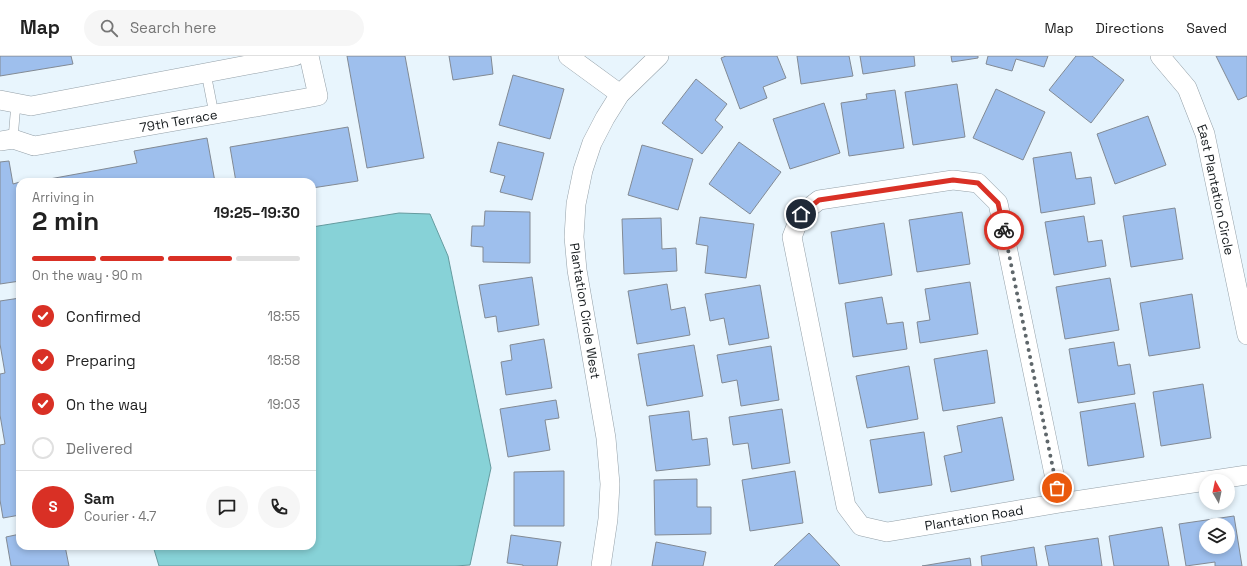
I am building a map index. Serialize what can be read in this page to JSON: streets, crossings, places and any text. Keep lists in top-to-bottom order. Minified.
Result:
{"streets":{"street":["79th Terrace","East Plantation Circle","Plantation Circle West","Plantation Road"]},"north":"top","page":{"header":"Map","search":"Search here","nav":["Map","Directions","Saved"],"heading":["2 min","Arriving in","19:25–19:30"],"panel":["Sam","Courier · 4.7"],"bar":"On the way · 90 m","list":[["Confirmed","18:55"],["Preparing","18:58"],["On the way","19:03"],"Delivered"],"round":"S"}}
